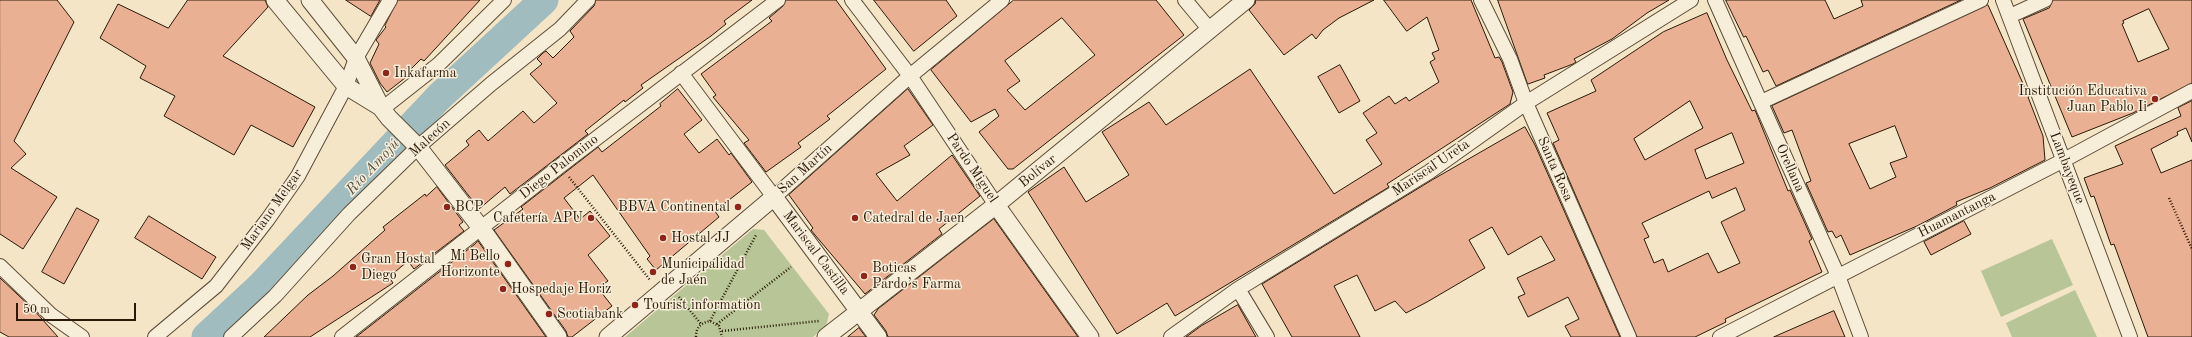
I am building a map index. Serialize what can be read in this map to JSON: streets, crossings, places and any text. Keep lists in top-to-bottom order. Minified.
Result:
{"streets":{"street":["Malecón","Diego Palomino","Pardo Miguel","Mariscal Ureta","Orellana","Lambayeque","San Martín","Santa Rosa","Bolívar","Mariano Melgar","Huamantanga","Mariscal Castilla"]},"crossings":[["Diego Palomino","Mariscal Castilla"],["Pardo Miguel","San Martín"],["Pardo Miguel","Bolívar"],["Mariscal Ureta","Santa Rosa"],["Orellana","Huamantanga"],["Lambayeque","Huamantanga"],["San Martín","Mariscal Castilla"],["Bolívar","Mariscal Castilla"]],"water":["Río Amojú"],"places":["Inkafarma","Institución Educativa Juan Pablo Ii","BCP","BBVA Continental","Cafetería APU","Catedral de Jaen","Hostal JJ","Mi Bello Horizonte","Gran Hostal Diego","Municipalidad de Jaén","Boticas Pardo’s Farma","Hospedaje Horiz","Tourist information","Scotiabank"],"scale_bar":"50 m"}
